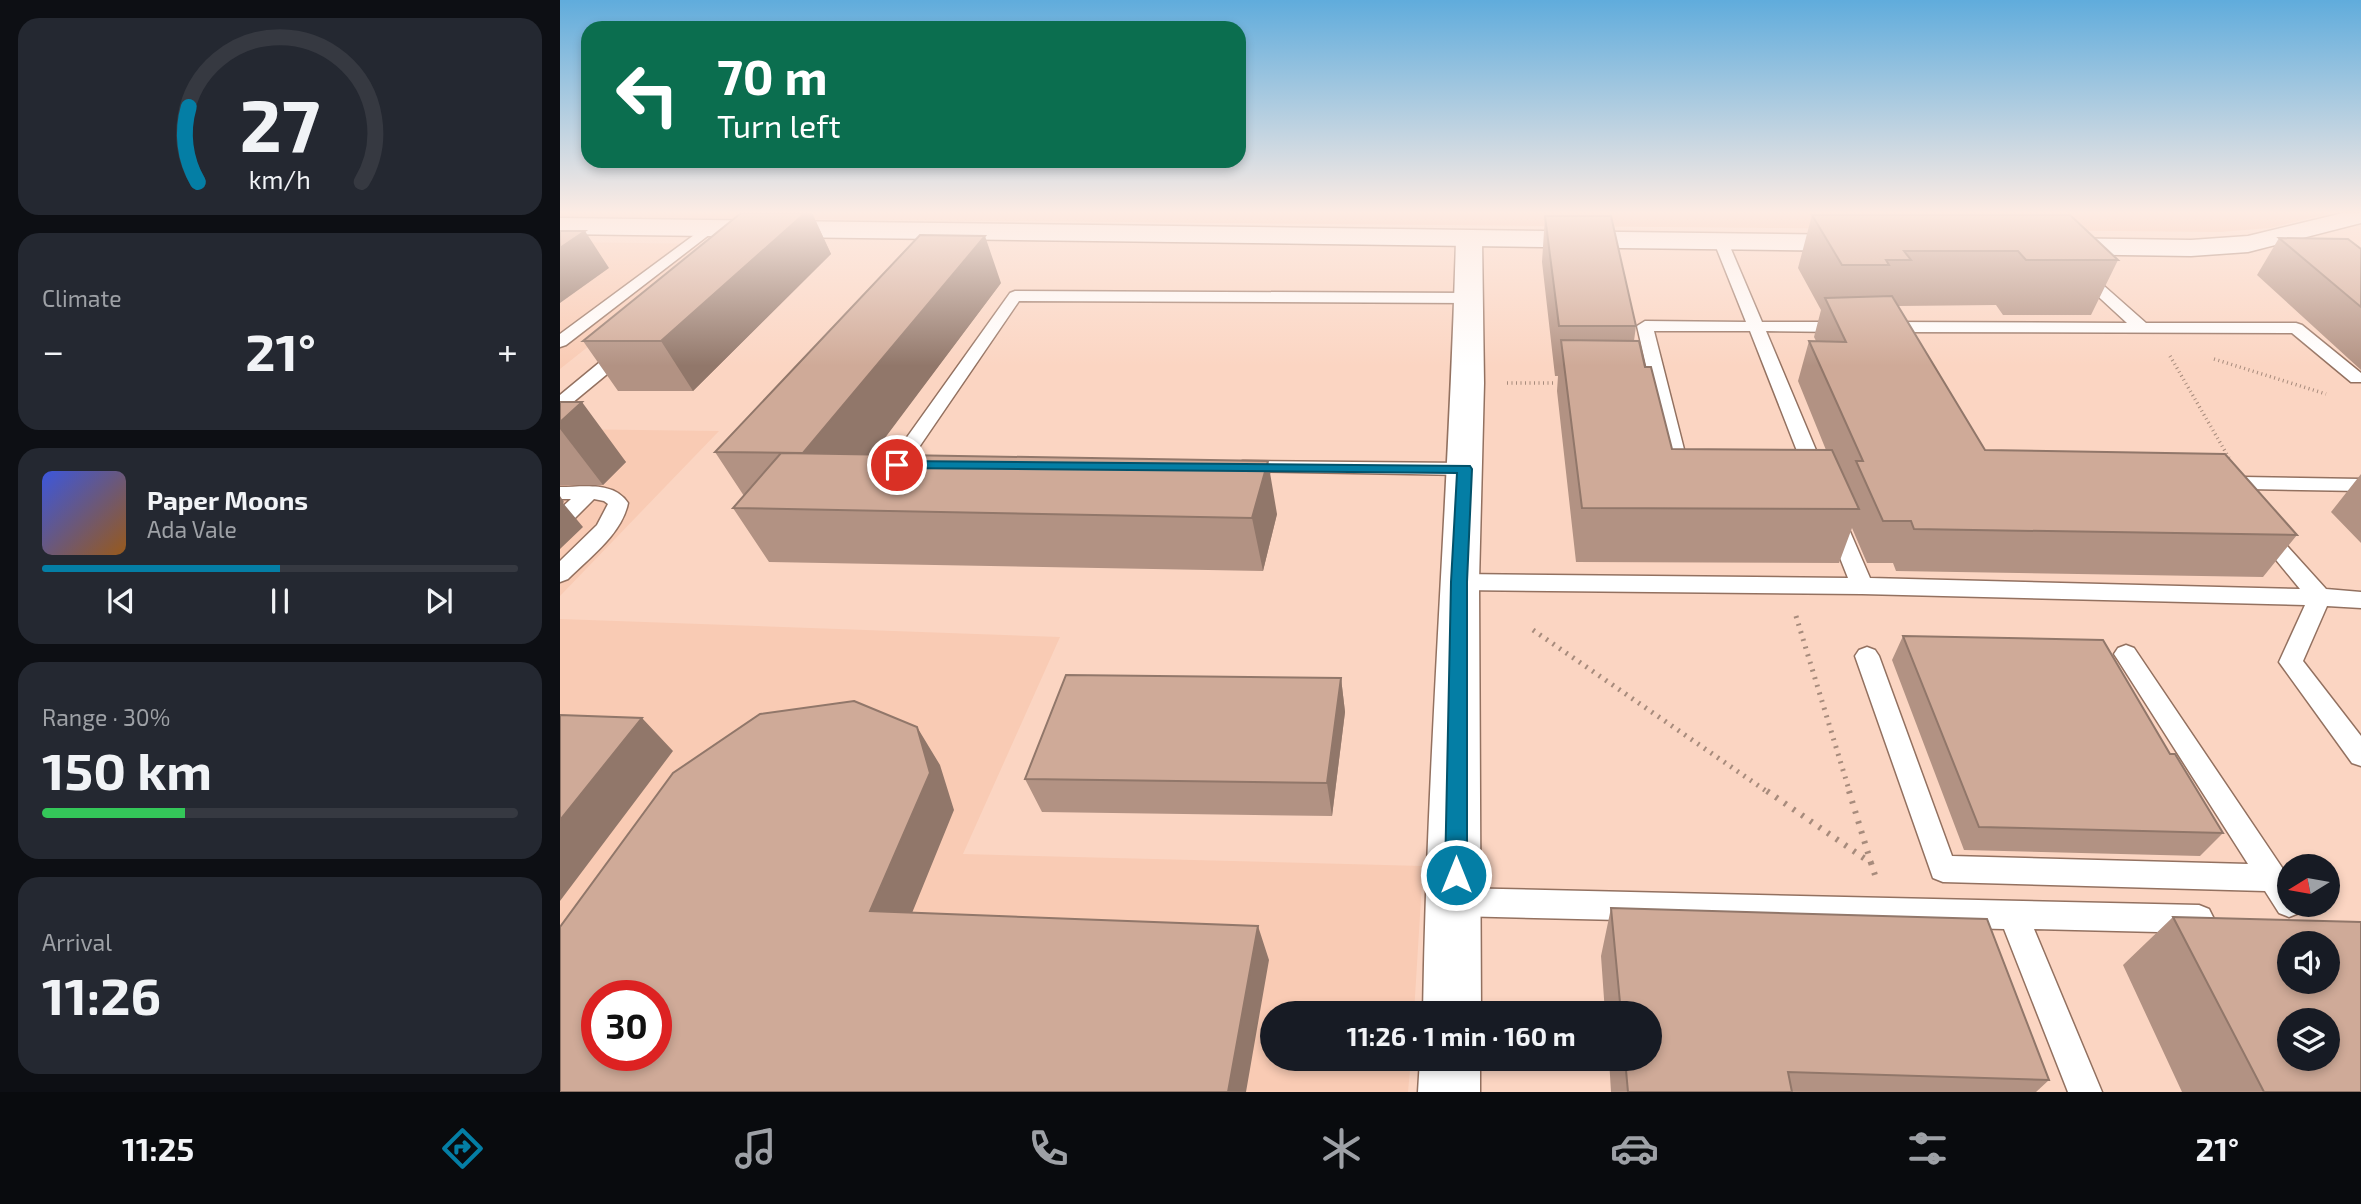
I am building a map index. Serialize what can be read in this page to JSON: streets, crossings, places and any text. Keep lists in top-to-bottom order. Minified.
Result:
{"north":"left","page":{"turn":["70 m","Turn left"],"tile":["Climate",["Range · 30%","150 km"],["Arrival","11:26"]],"heat":["−","21°","+"],"song":["Paper Moons","Ada Vale"],"limit":"30","trip":"11:26 · 1 min · 160 m","tabs":["11:25","21°"],"gauge":["27","km/h"]}}
